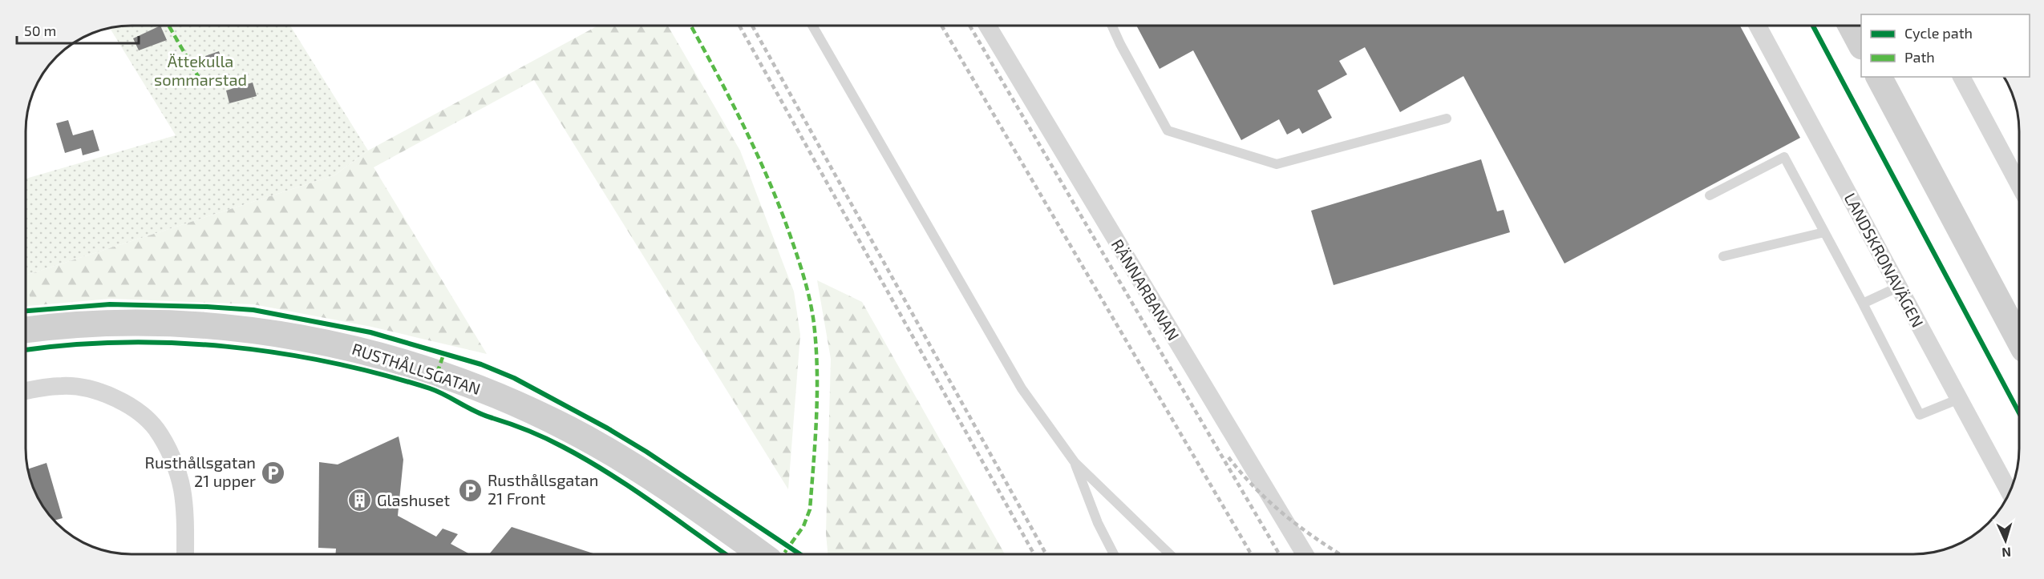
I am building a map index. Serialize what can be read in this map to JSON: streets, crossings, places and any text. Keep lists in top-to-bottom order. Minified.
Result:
{"streets":{"main road":["RUSTHÅLLSGATAN"],"street":["LANDSKRONAVÄGEN","RÄNNARBANAN"]},"parks":["Ättekulla sommarstad"],"places":{"parking":["Rusthållsgatan 21 upper","Rusthållsgatan 21 Front"],"building":["Glashuset"]},"legend":["Cycle path","Path"],"scale_bar":"50 m","north":"bottom"}
